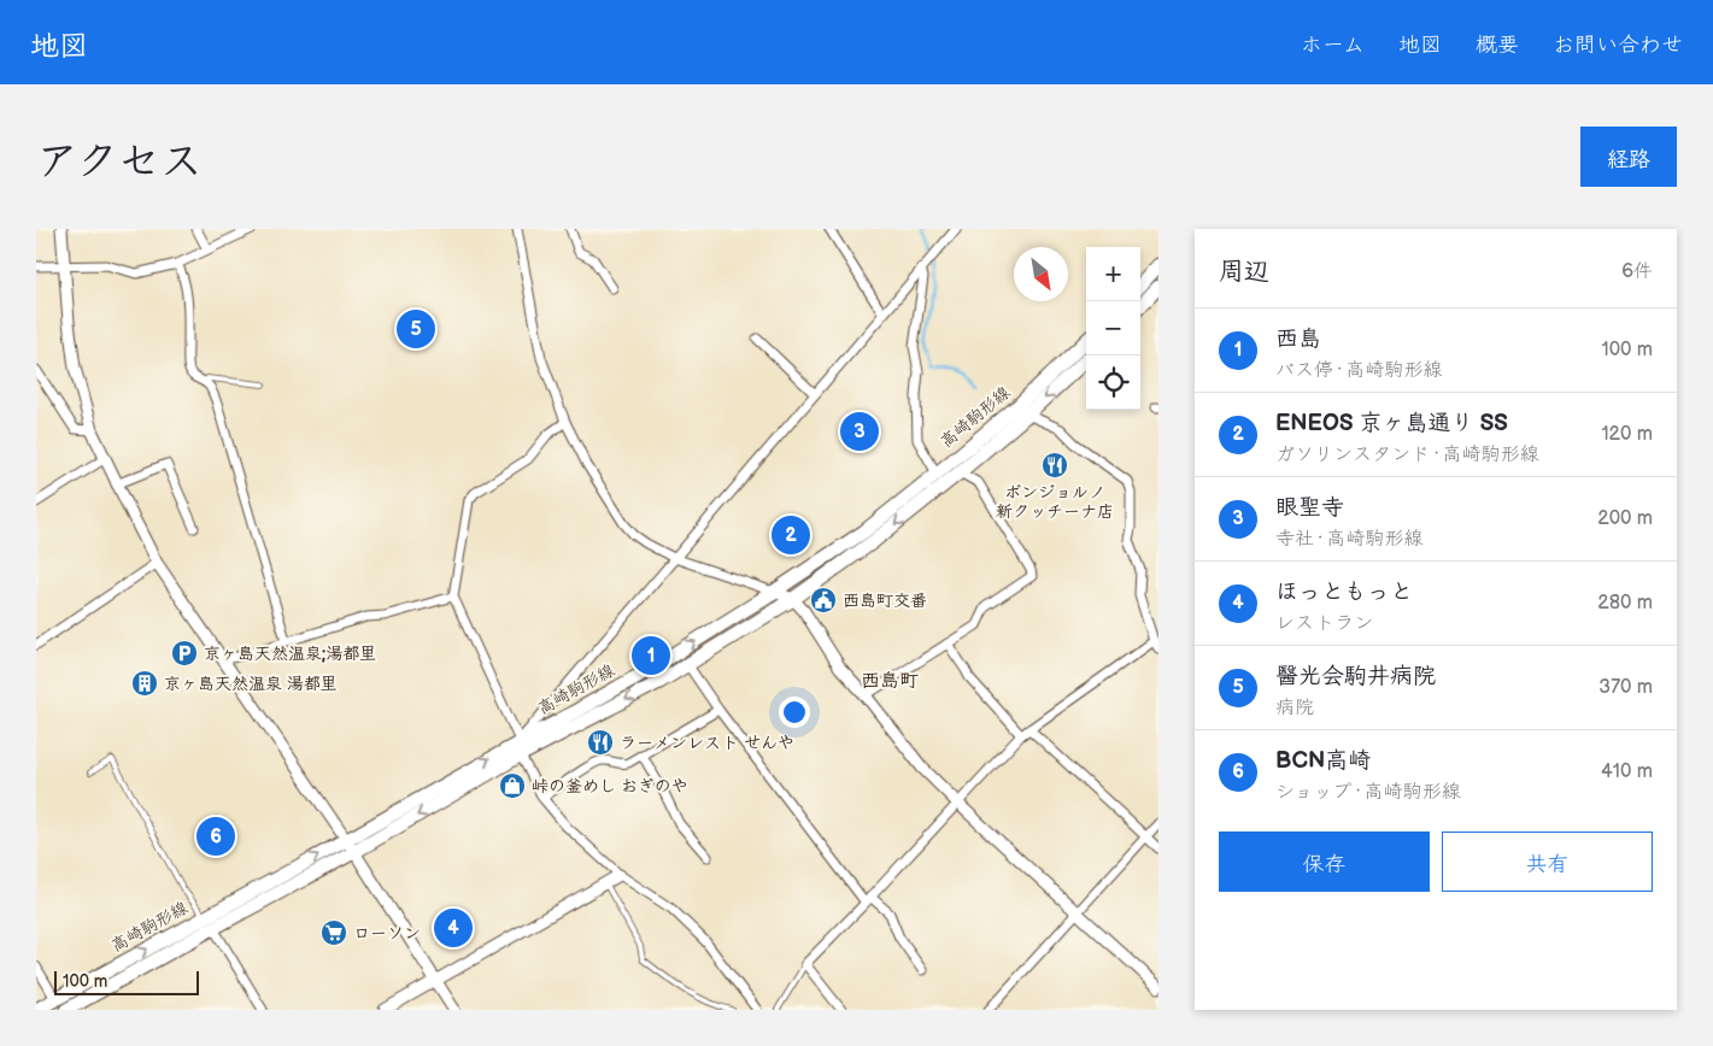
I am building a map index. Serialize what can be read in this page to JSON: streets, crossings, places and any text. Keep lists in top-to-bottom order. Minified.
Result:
{"streets":{"main road":["高崎駒形線"]},"districts":["西島町"],"places":{"restaurant":["ボンジョルノ 新クッチーナ店","ラーメンレスト せんや"],"public building":["西島町交番"],"parking":["京ヶ島天然温泉;湯都里"],"building":["京ヶ島天然温泉 湯都里"],"shop":["峠の釜めし おぎのや"],"supermarket":["ローソン"]},"scale_bar":"100 m","north":"bottom right","page":{"header":"地図","nav":["ホーム","地図","概要","お問い合わせ"],"title":"アクセス","buttons":["経路",["保存","共有"]],"heading":["周辺","6件"],"map_buttons":["+","−"],"pins":["5","3","2","1","6","4"],"list":[{"mark":"1","name":"西島","note":"バス停 · 高崎駒形線","value":"100 m"},{"mark":"2","name":"ENEOS 京ヶ島通り SS","note":"ガソリンスタンド · 高崎駒形線","value":"120 m"},{"mark":"3","name":"眼聖寺","note":"寺社 · 高崎駒形線","value":"200 m"},{"mark":"4","name":"ほっともっと","note":"レストラン","value":"280 m"},{"mark":"5","name":"醫光会駒井病院","note":"病院","value":"370 m"},{"mark":"6","name":"BCN高崎","note":"ショップ · 高崎駒形線","value":"410 m"}],"scale":"100 m"}}
